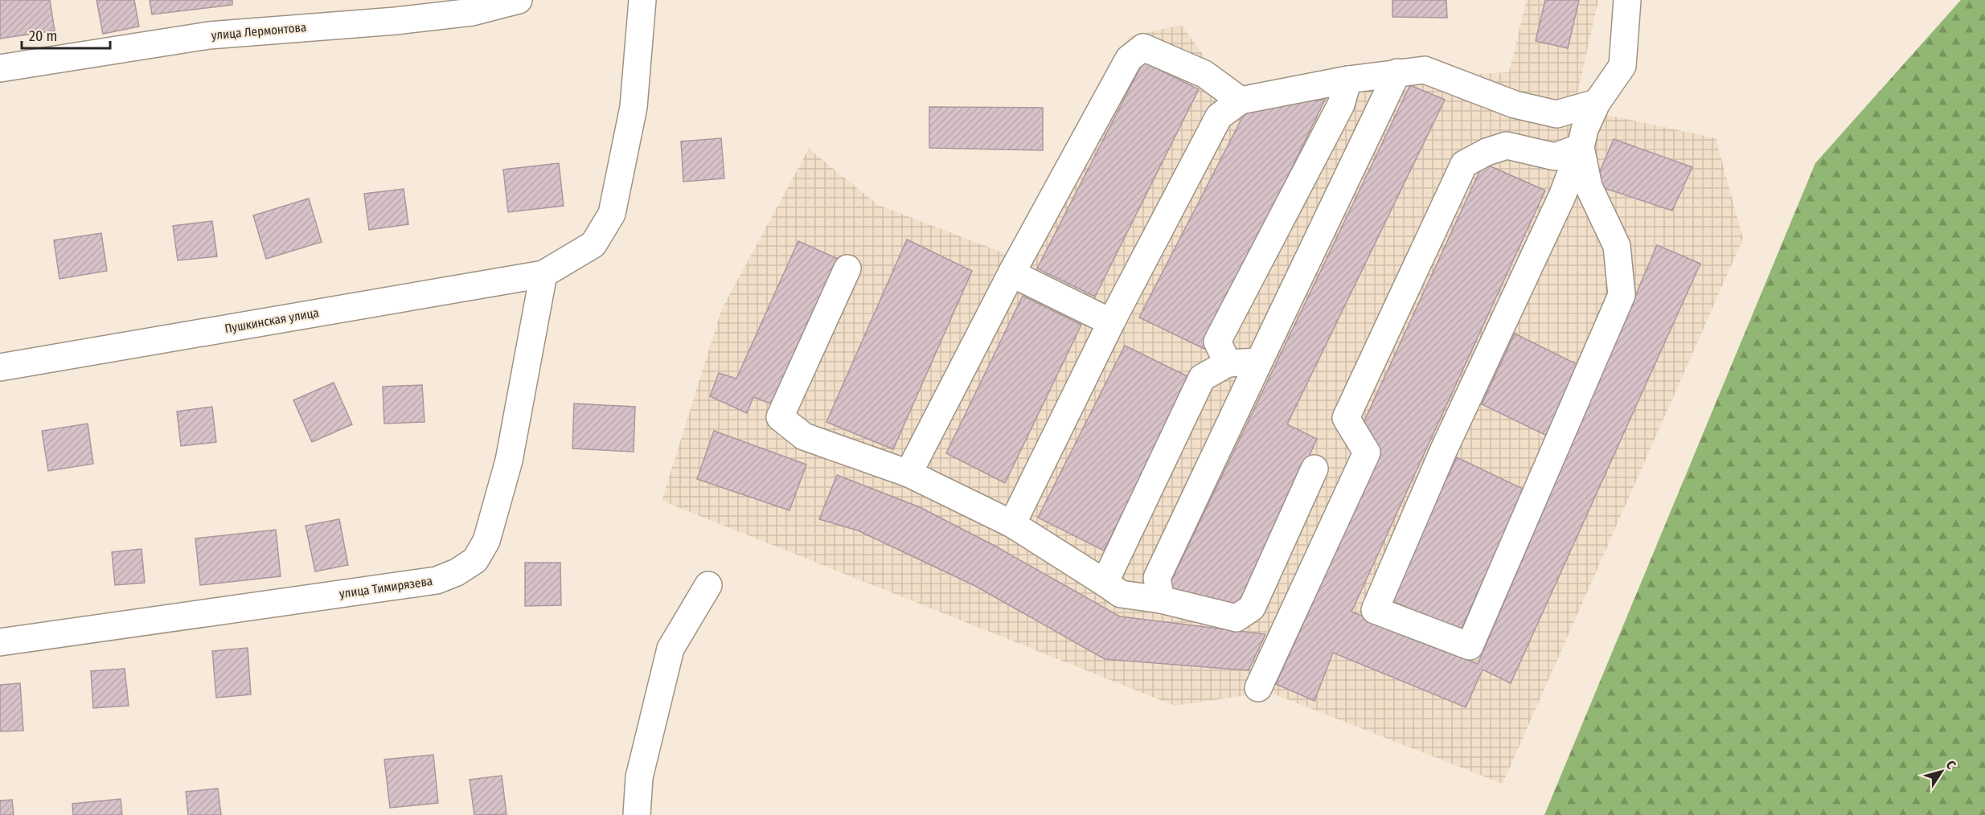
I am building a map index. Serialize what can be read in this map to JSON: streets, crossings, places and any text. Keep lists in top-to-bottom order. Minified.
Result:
{"streets":{"street":["улица Лермонтова","Пушкинская улица","улица Тимирязева"]},"crossings":[["Пушкинская улица","улица Тимирязева"]],"scale_bar":"20 m","north":"top right"}
